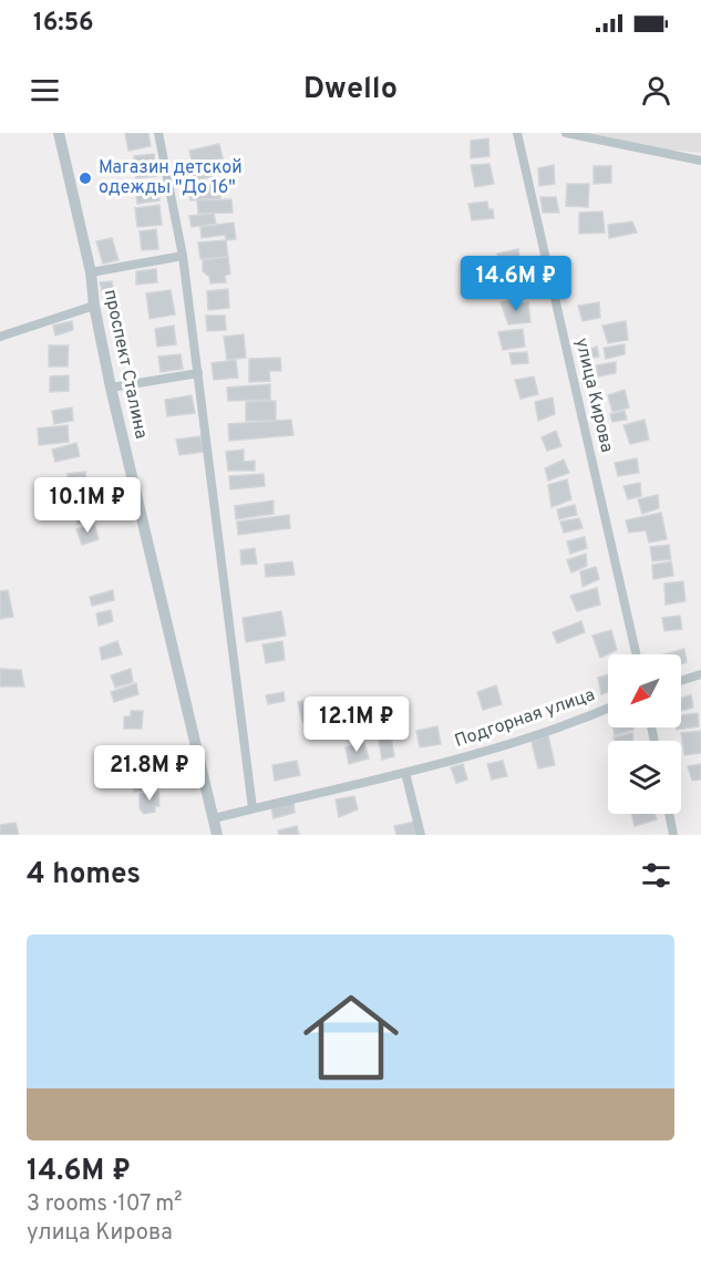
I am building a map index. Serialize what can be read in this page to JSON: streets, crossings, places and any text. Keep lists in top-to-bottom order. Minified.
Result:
{"streets":{"street":["проспект Сталина","улица Кирова","Подгорная улица"]},"crossings":[["проспект Сталина","Подгорная улица"]],"places":["Магазин детской одежды \"До 16\""],"north":"bottom left","page":{"status":"16:56","header":"Dwello","price":["14.6M ₽","10.1M ₽","12.1M ₽","21.8M ₽"],"heading":"4 homes","list":[{"name":"14.6M ₽","note":"3 rooms · 107 m² · улица Кирова"}]}}
